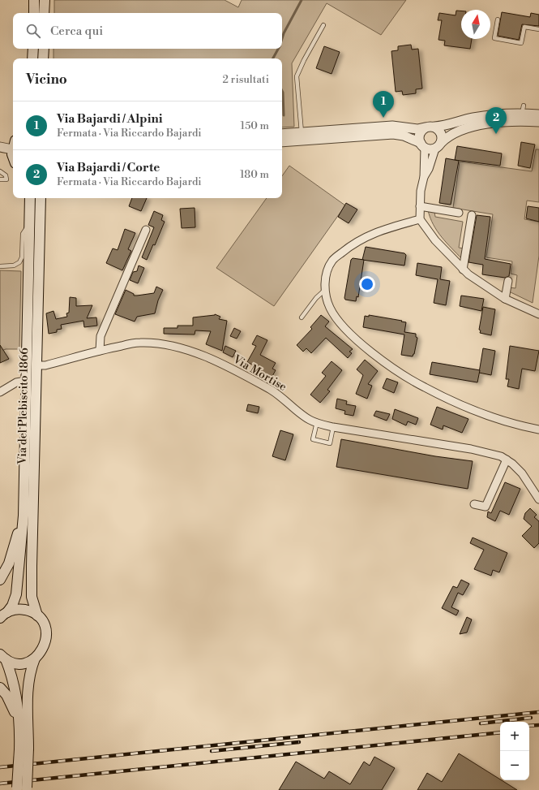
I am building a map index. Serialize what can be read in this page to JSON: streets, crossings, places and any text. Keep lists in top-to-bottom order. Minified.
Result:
{"streets":{"main road":["Via del Plebiscito 1866"],"street":["Via Mortise"]},"crossings":[["Via Mortise","Via del Plebiscito 1866"]],"north":"top","page":{"search":"Cerca qui","heading":["Vicino","2 risultati"],"pins":["1","2"],"list":[{"mark":"1","name":"Via Bajardi / Alpini","note":"Fermata · Via Riccardo Bajardi","value":"150 m"},{"mark":"2","name":"Via Bajardi / Corte","note":"Fermata · Via Riccardo Bajardi","value":"180 m"}],"map_buttons":["+","−"]}}
